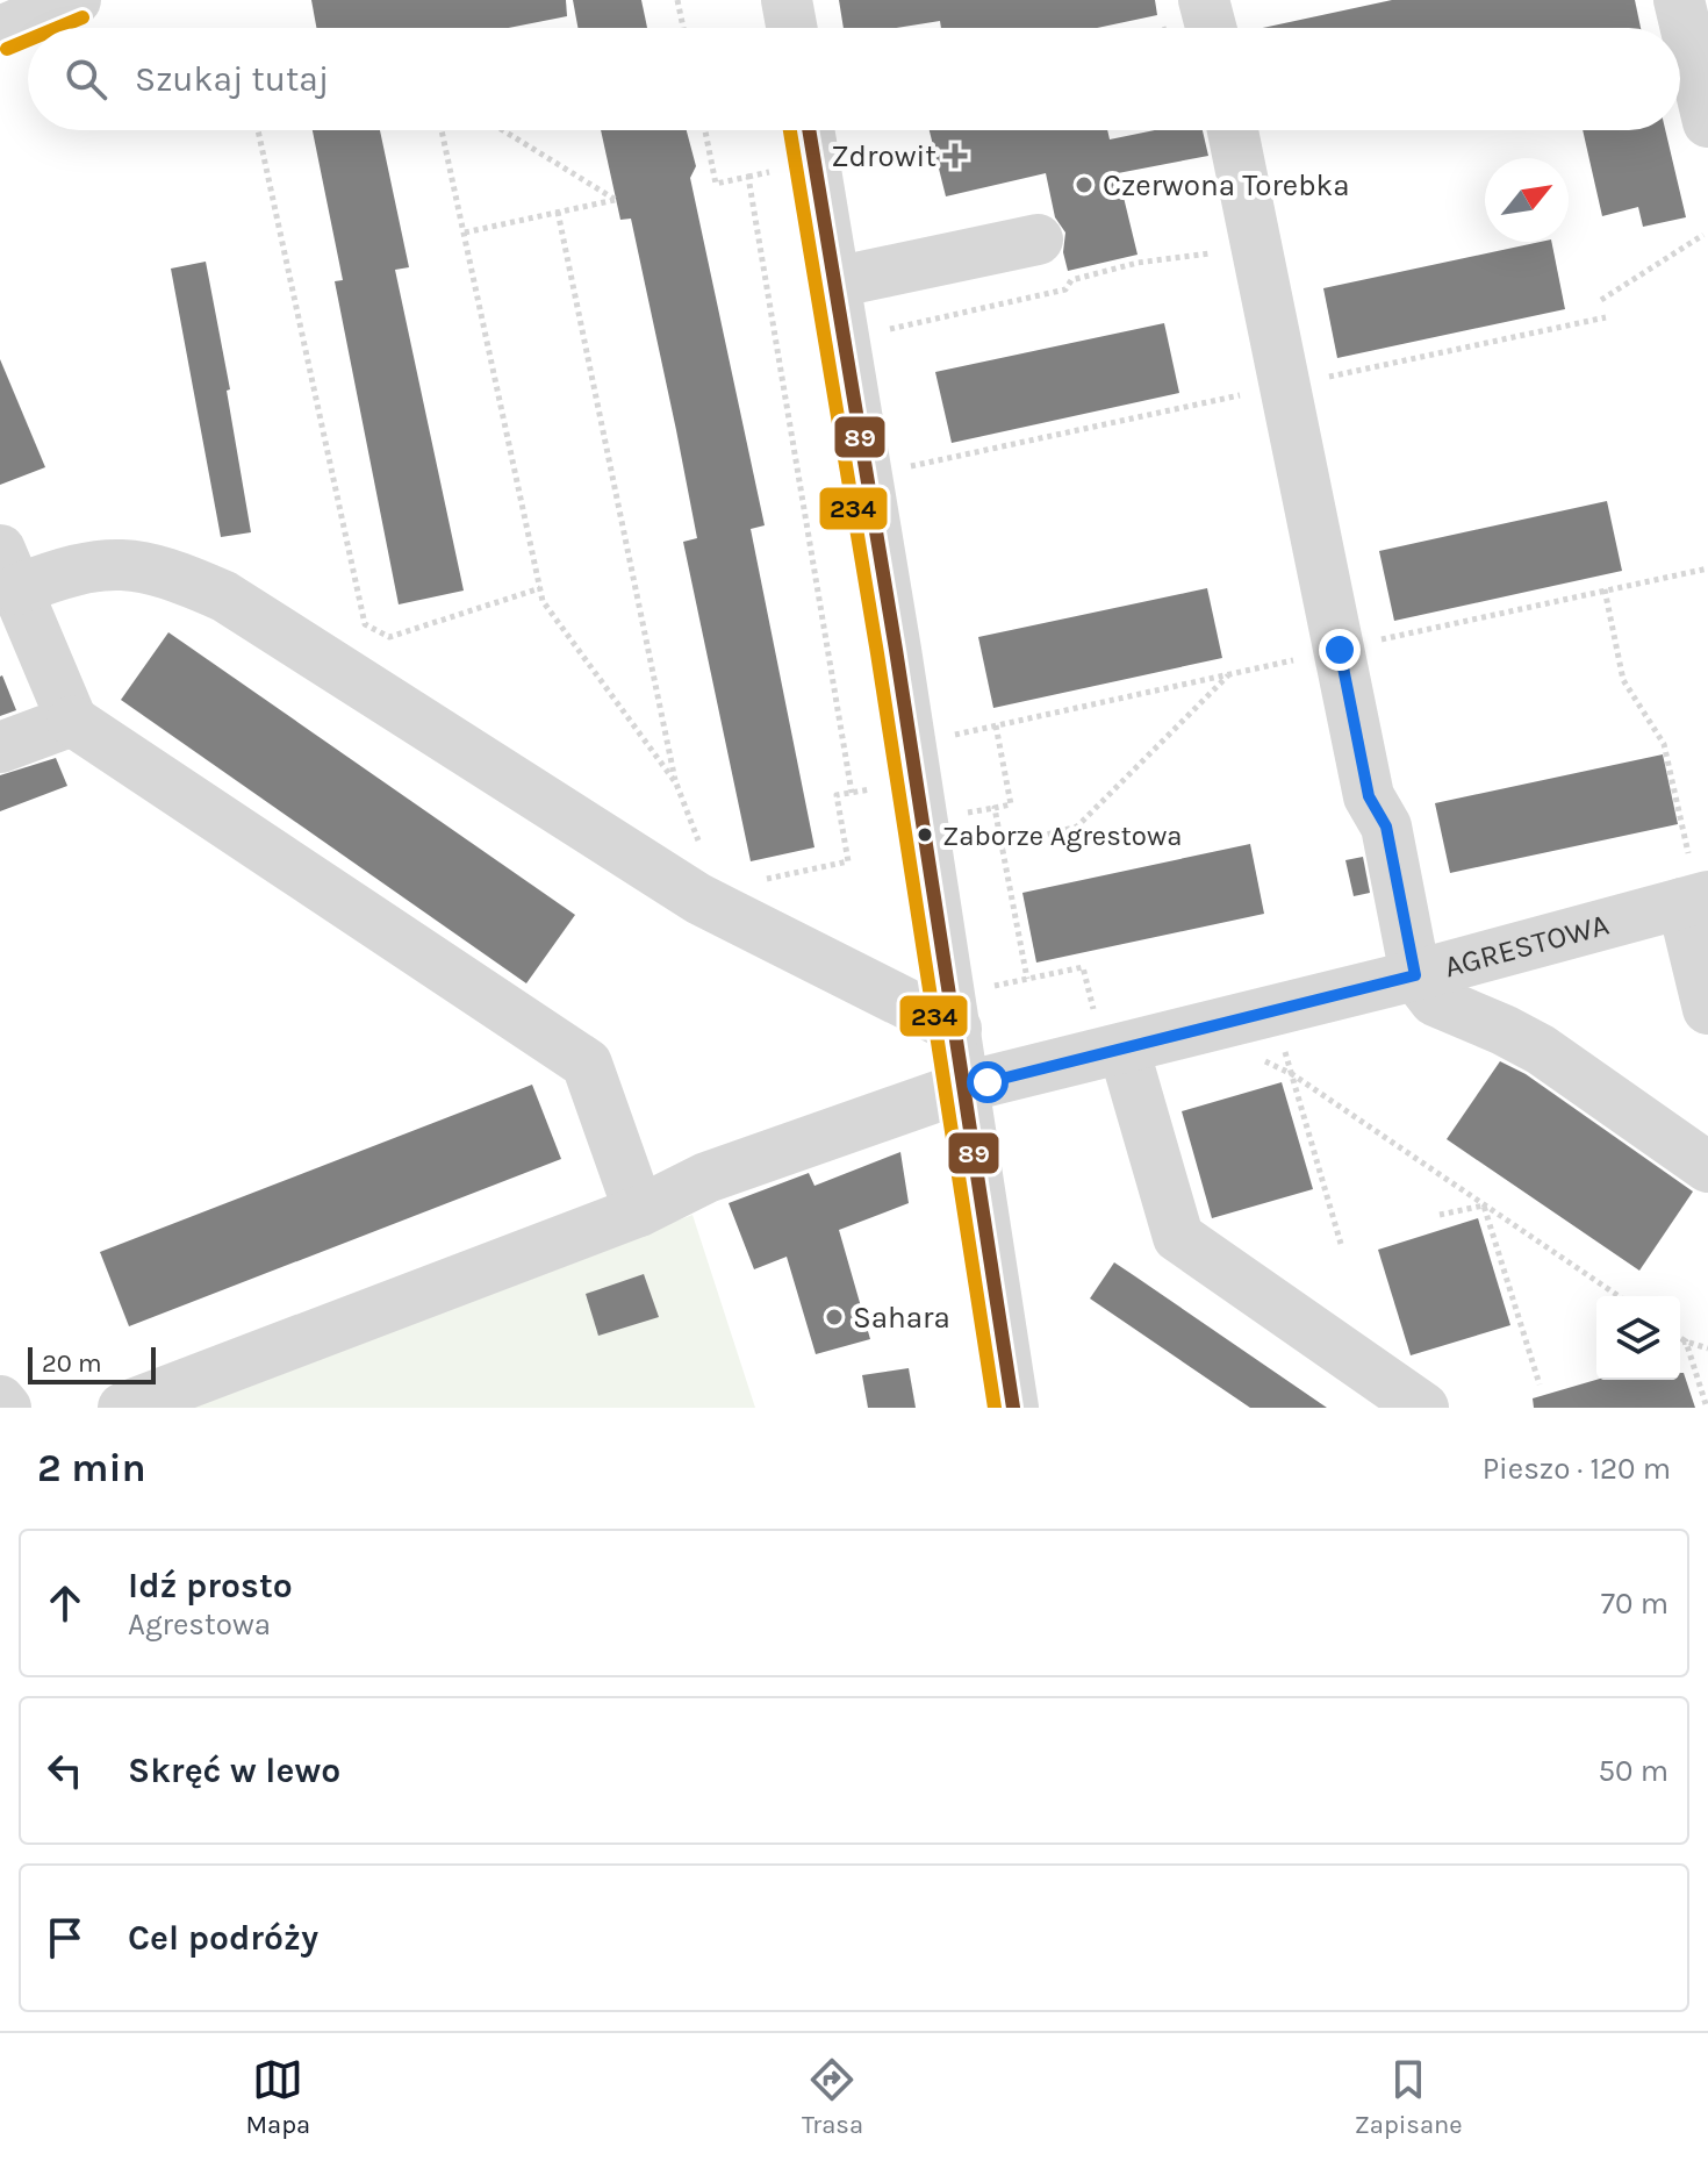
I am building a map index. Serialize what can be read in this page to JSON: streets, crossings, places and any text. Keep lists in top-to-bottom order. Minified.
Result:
{"streets":{"street":["AGRESTOWA"]},"places":{"health":["Zdrowit"],"other":["Czerwona Torebka","Zaborze Agrestowa","Sahara"]},"lines":["transit line 234","transit line 89"],"scale_bar":"20 m","north":"top right","page":{"search":"Szukaj tutaj","scale":"20 m","heading":["2 min","Pieszo · 120 m"],"list":[["Idź prosto","Agrestowa","70 m"],["Skręć w lewo","50 m"],"Cel podróży"],"nav":["Mapa","Trasa","Zapisane"]}}
